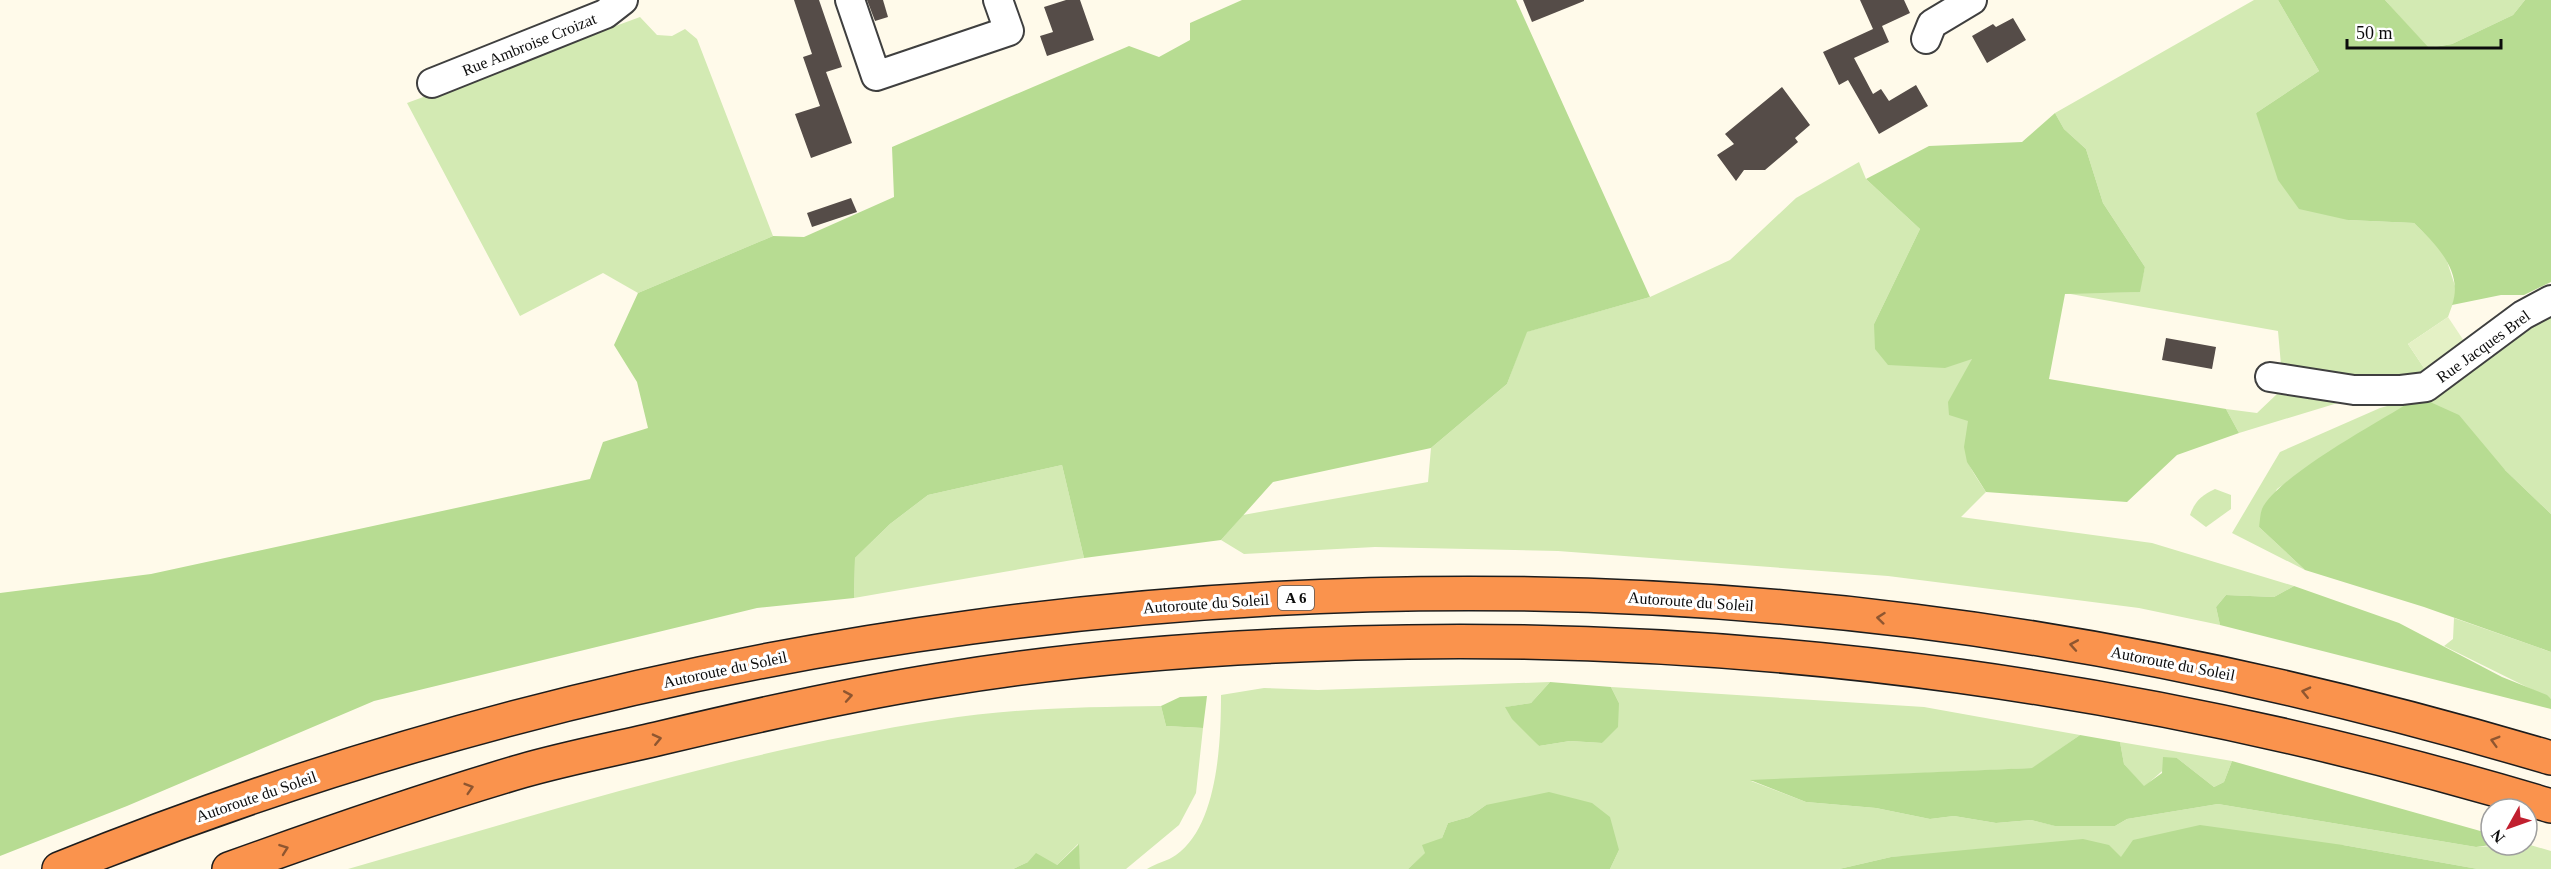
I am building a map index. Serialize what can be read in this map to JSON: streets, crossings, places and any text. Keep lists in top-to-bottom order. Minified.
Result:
{"streets":{"highway":["A 6","Autoroute du Soleil"],"street":["Rue Ambroise Croizat","Rue Jacques Brel"]},"scale_bar":"50 m","north":"bottom left"}
